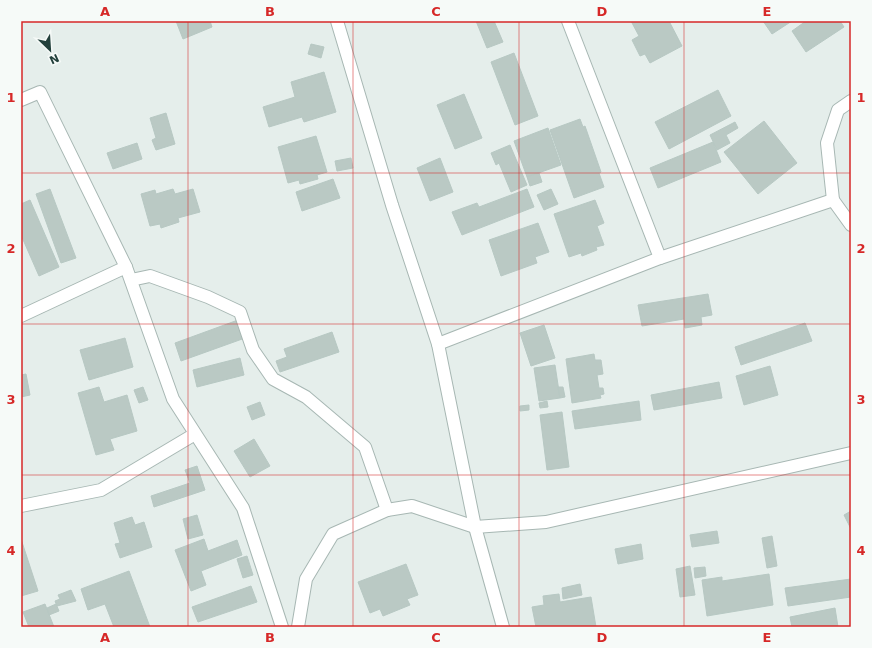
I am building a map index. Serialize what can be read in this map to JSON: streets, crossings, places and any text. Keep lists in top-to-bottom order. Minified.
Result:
{"north":"bottom right","grid":{"columns":["A","B","C","D","E"],"rows":["1","2","3","4"]}}
